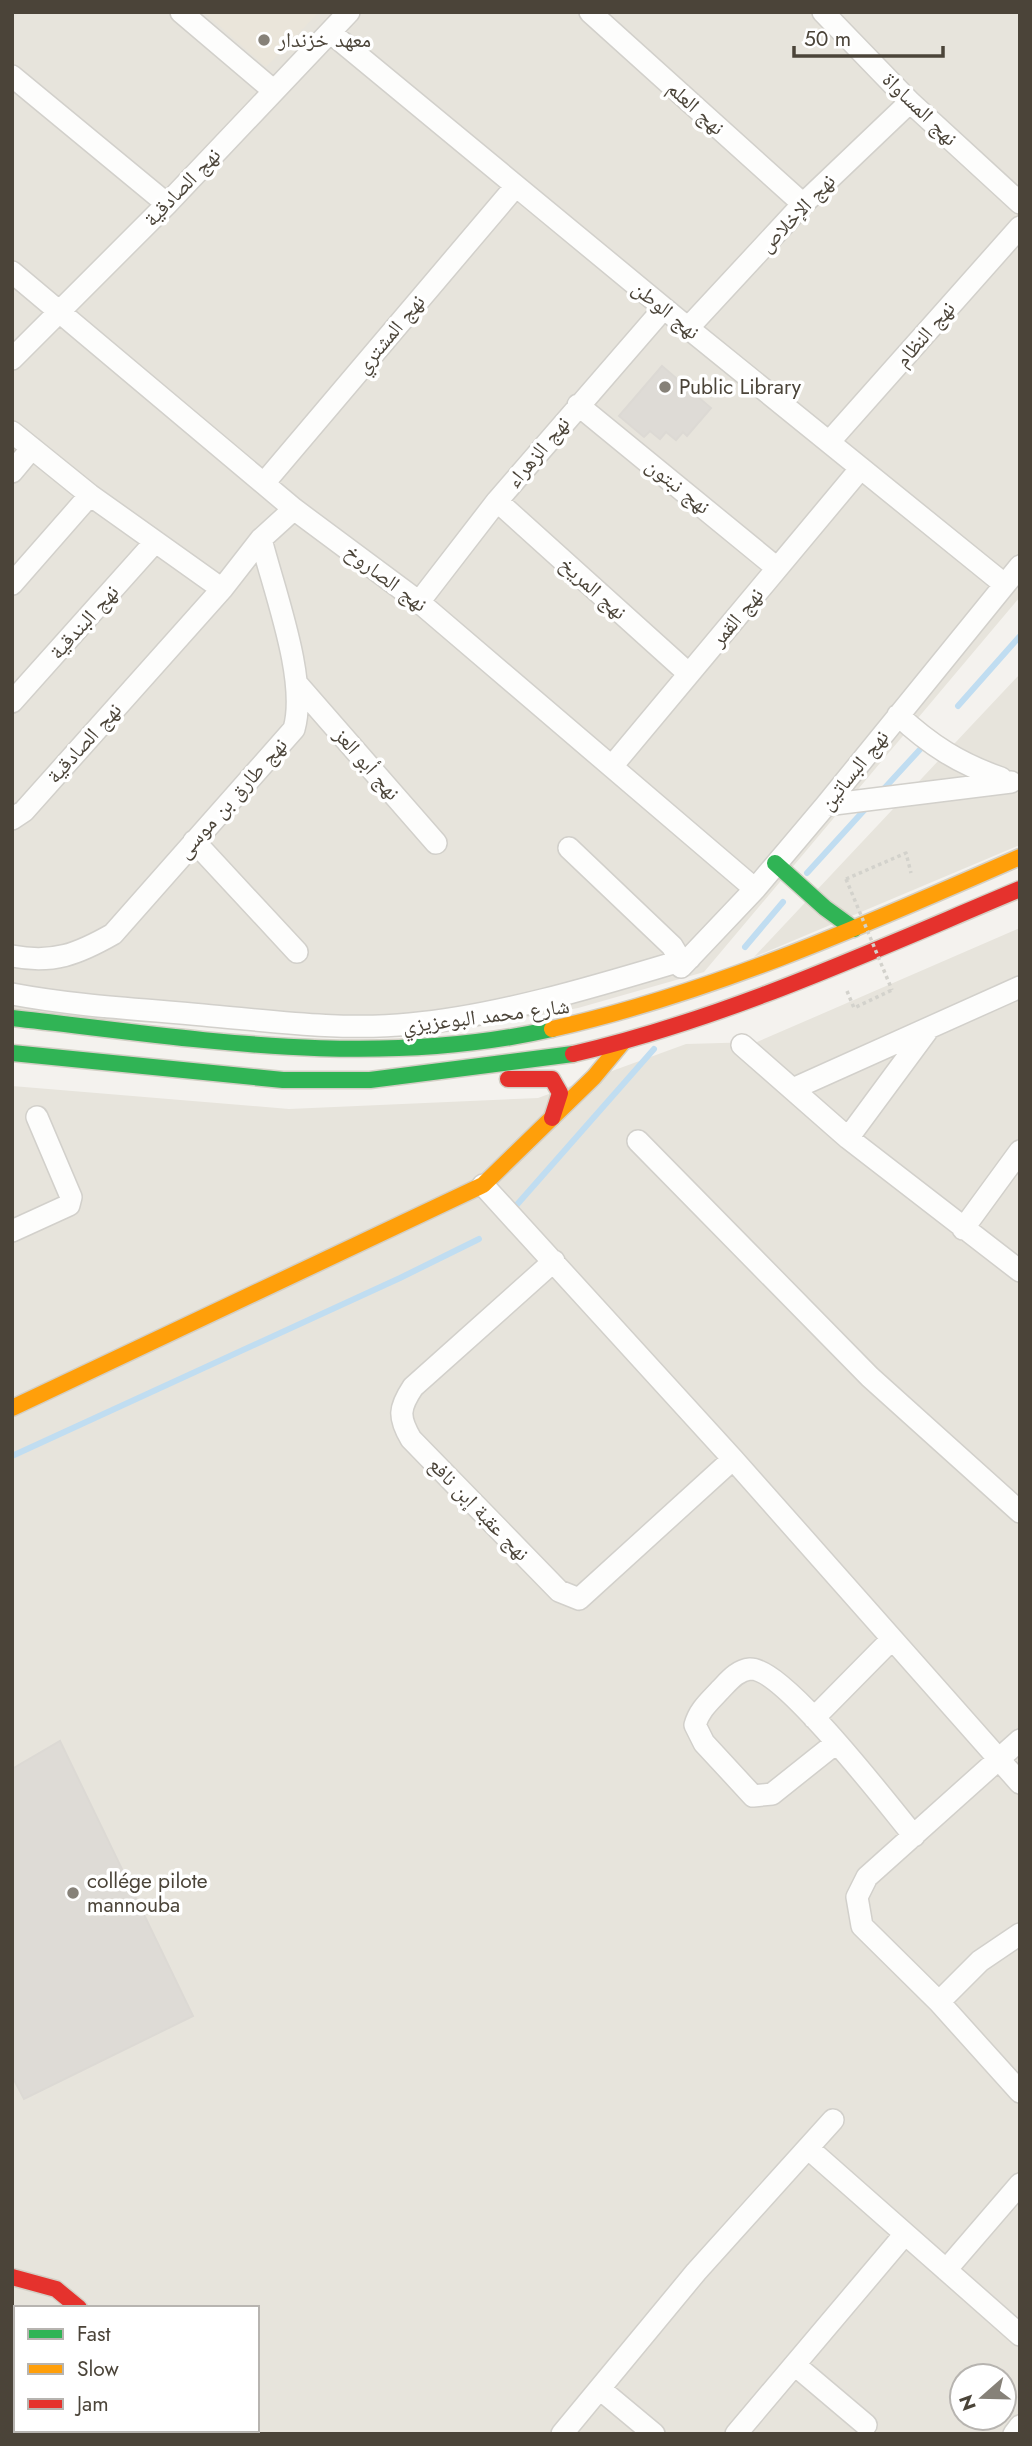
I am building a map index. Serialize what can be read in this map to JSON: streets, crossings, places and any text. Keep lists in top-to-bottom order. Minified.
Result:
{"streets":{"main road":["شارع محمد البوعزيزي"],"street":["نهج العلم","نهج المساواة","نهج الصادقية","نهج الإخلاص","نهج الوطن","نهج المشتري","نهج النظام","نهج الزهراء","نهج نبتون","نهج الصاروخ","نهج المريخ","نهج القمر","نهج البندقية","نهج أبو العز","نهج البساتين","نهج طارق بن موسى","نهج عقبة إبن نافع"]},"crossings":[["نهج العلم","نهج الإخلاص"],["نهج المساواة","نهج الإخلاص"],["نهج الصادقية","نهج الوطن"],["نهج الصادقية","نهج الصاروخ"],["نهج الصادقية","نهج طارق بن موسى"],["نهج الإخلاص","نهج الوطن"],["نهج الوطن","نهج المشتري"],["نهج الوطن","نهج النظام"],["نهج الوطن","نهج الزهراء"],["نهج الوطن","نهج القمر"],["نهج الوطن","نهج البساتين"],["نهج المشتري","نهج الصاروخ"],["نهج الزهراء","نهج نبتون"],["نهج الزهراء","نهج الصاروخ"],["نهج الزهراء","نهج المريخ"],["نهج نبتون","نهج القمر"],["نهج الصاروخ","نهج القمر"],["نهج الصاروخ","نهج البساتين"],["نهج المريخ","نهج القمر"],["نهج أبو العز","نهج طارق بن موسى"]],"places":["معهد خزندار","Public Library","collége pilote mannouba"],"legend":["Fast","Slow","Jam"],"scale_bar":"50 m","north":"left"}
